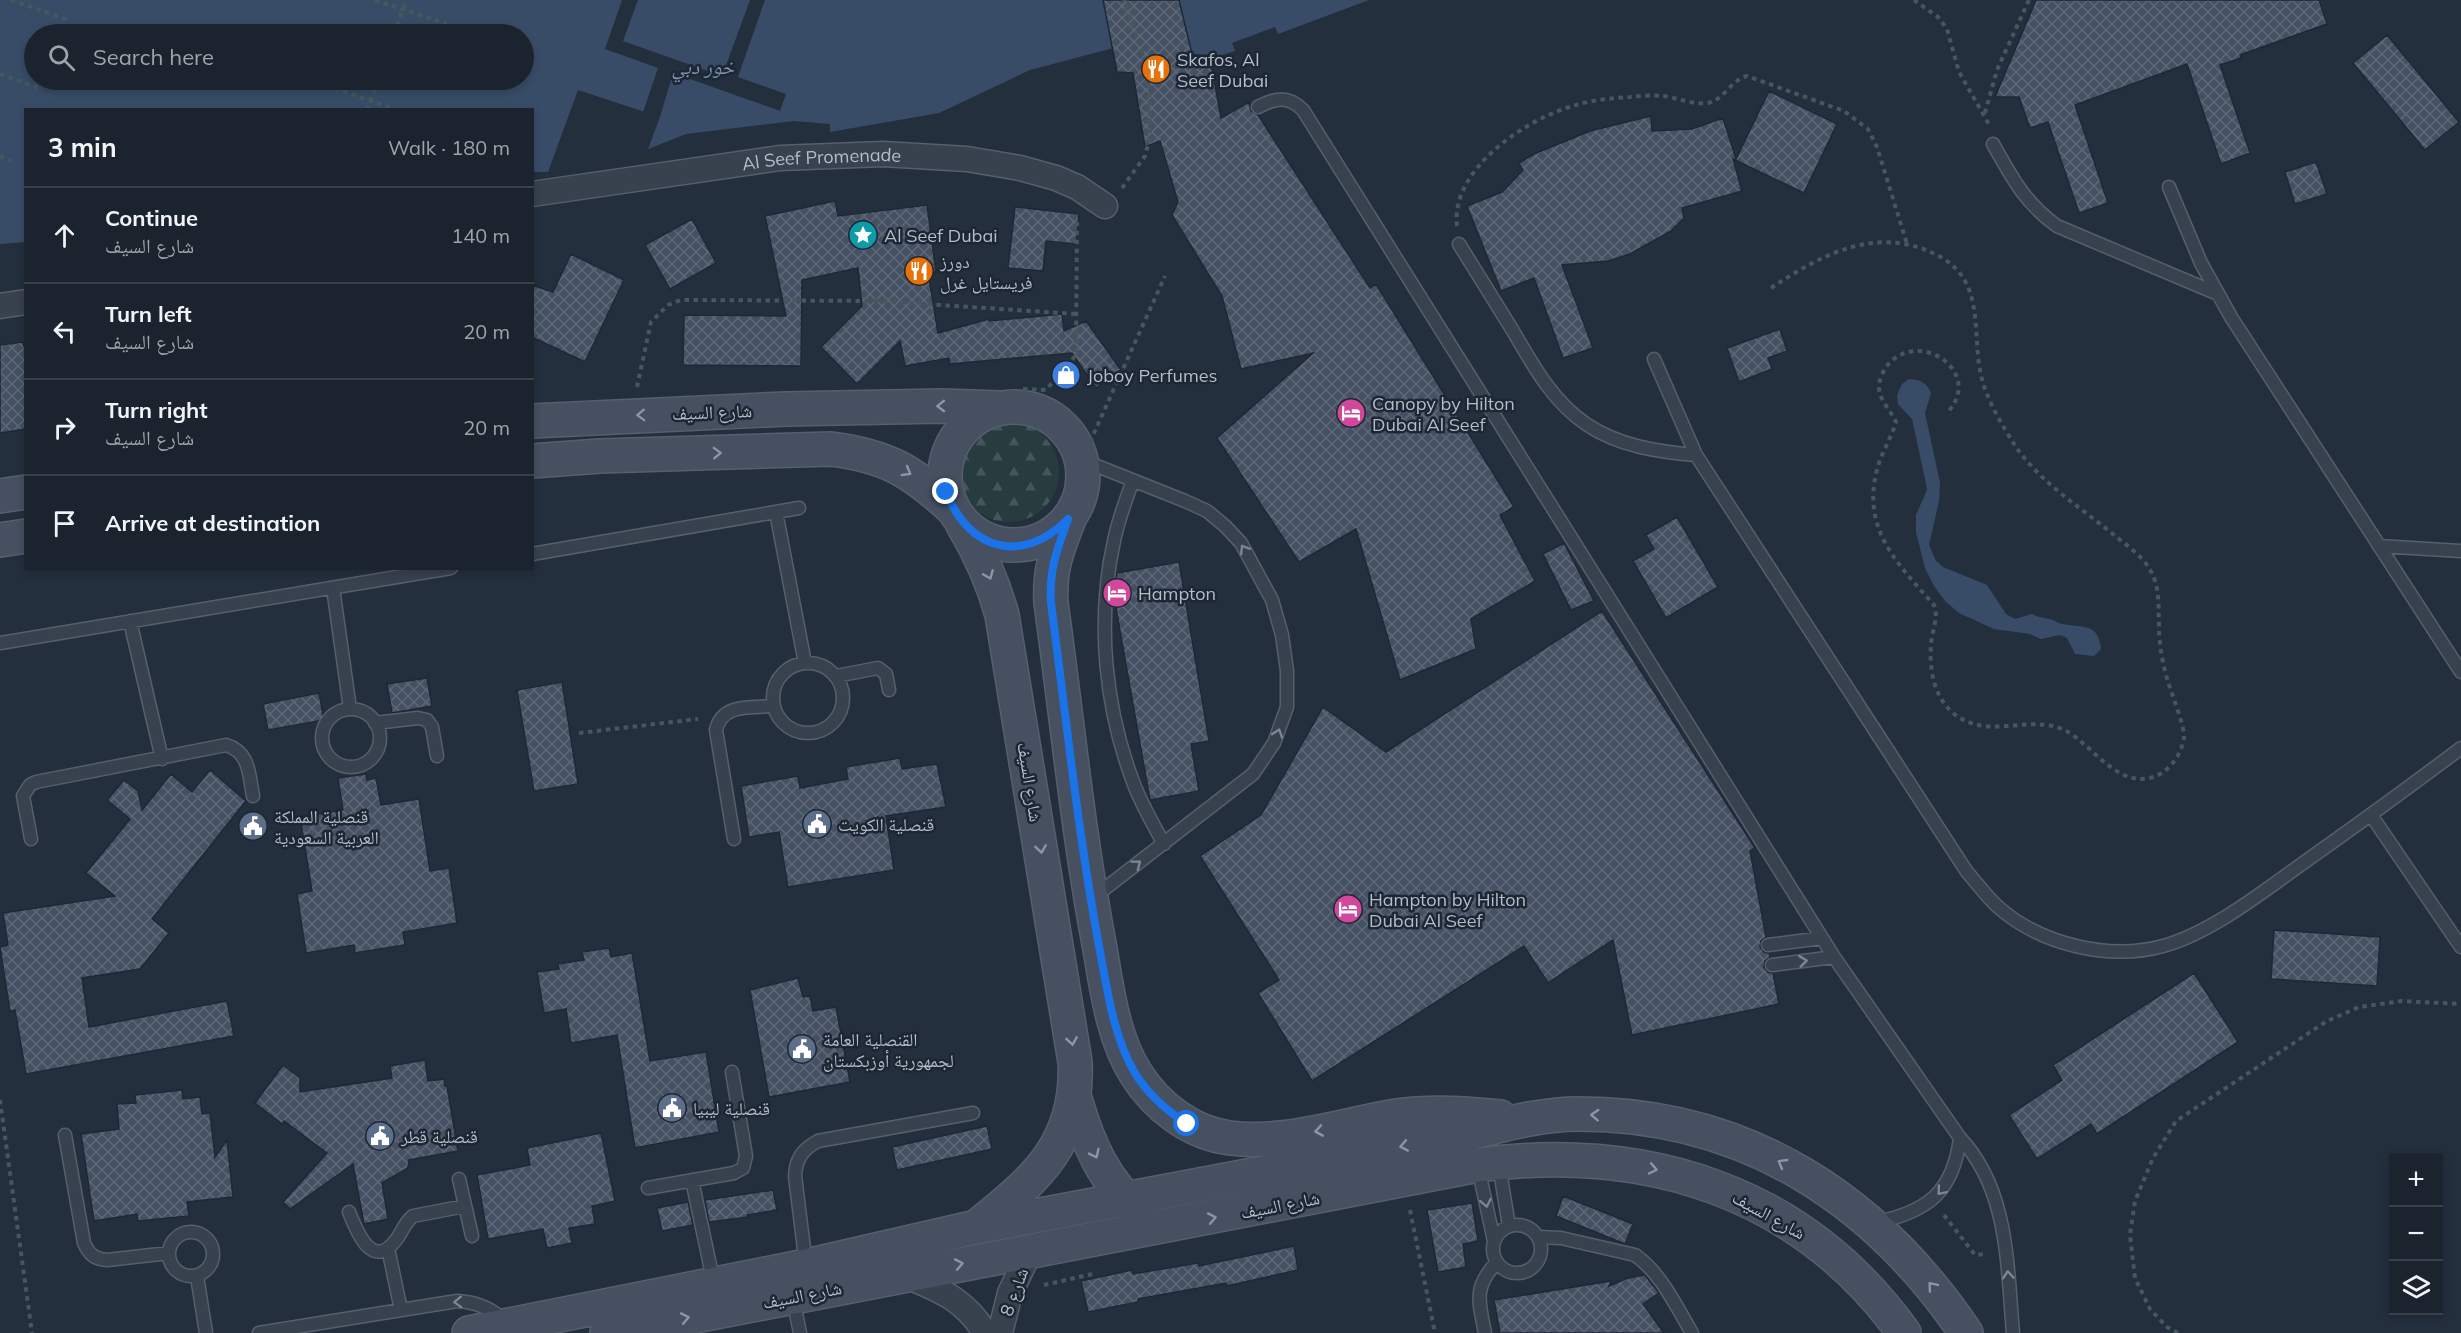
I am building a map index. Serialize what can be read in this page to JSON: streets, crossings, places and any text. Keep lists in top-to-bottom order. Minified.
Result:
{"streets":{"main road":["شارع السيف"],"street":["Al Seef Promenade","شارع 8"]},"crossings":[["شارع السيف","شارع 8"]],"water":["خور دبي"],"places":{"restaurant":["Skafos, Al Seef Dubai","دورز فريستايل غرل"],"place":["Al Seef Dubai"],"shop":["Joboy Perfumes"],"hotel":["Canopy by Hilton Dubai Al Seef","Hampton","Hampton by Hilton Dubai Al Seef"],"public building":["قنصلية الكويت","قنصلية المملكة العربية السعودية","القنصلية العامة لجمهورية أوزبكستان","قنصلية ليبيا","قنصلية قطر"]},"page":{"search":"Search here","heading":["3 min","Walk · 180 m"],"list":[["Continue","شارع السيف","140 m"],["Turn left","شارع السيف","20 m"],["Turn right","شارع السيف","20 m"],"Arrive at destination"],"map_buttons":["+","−"]}}
